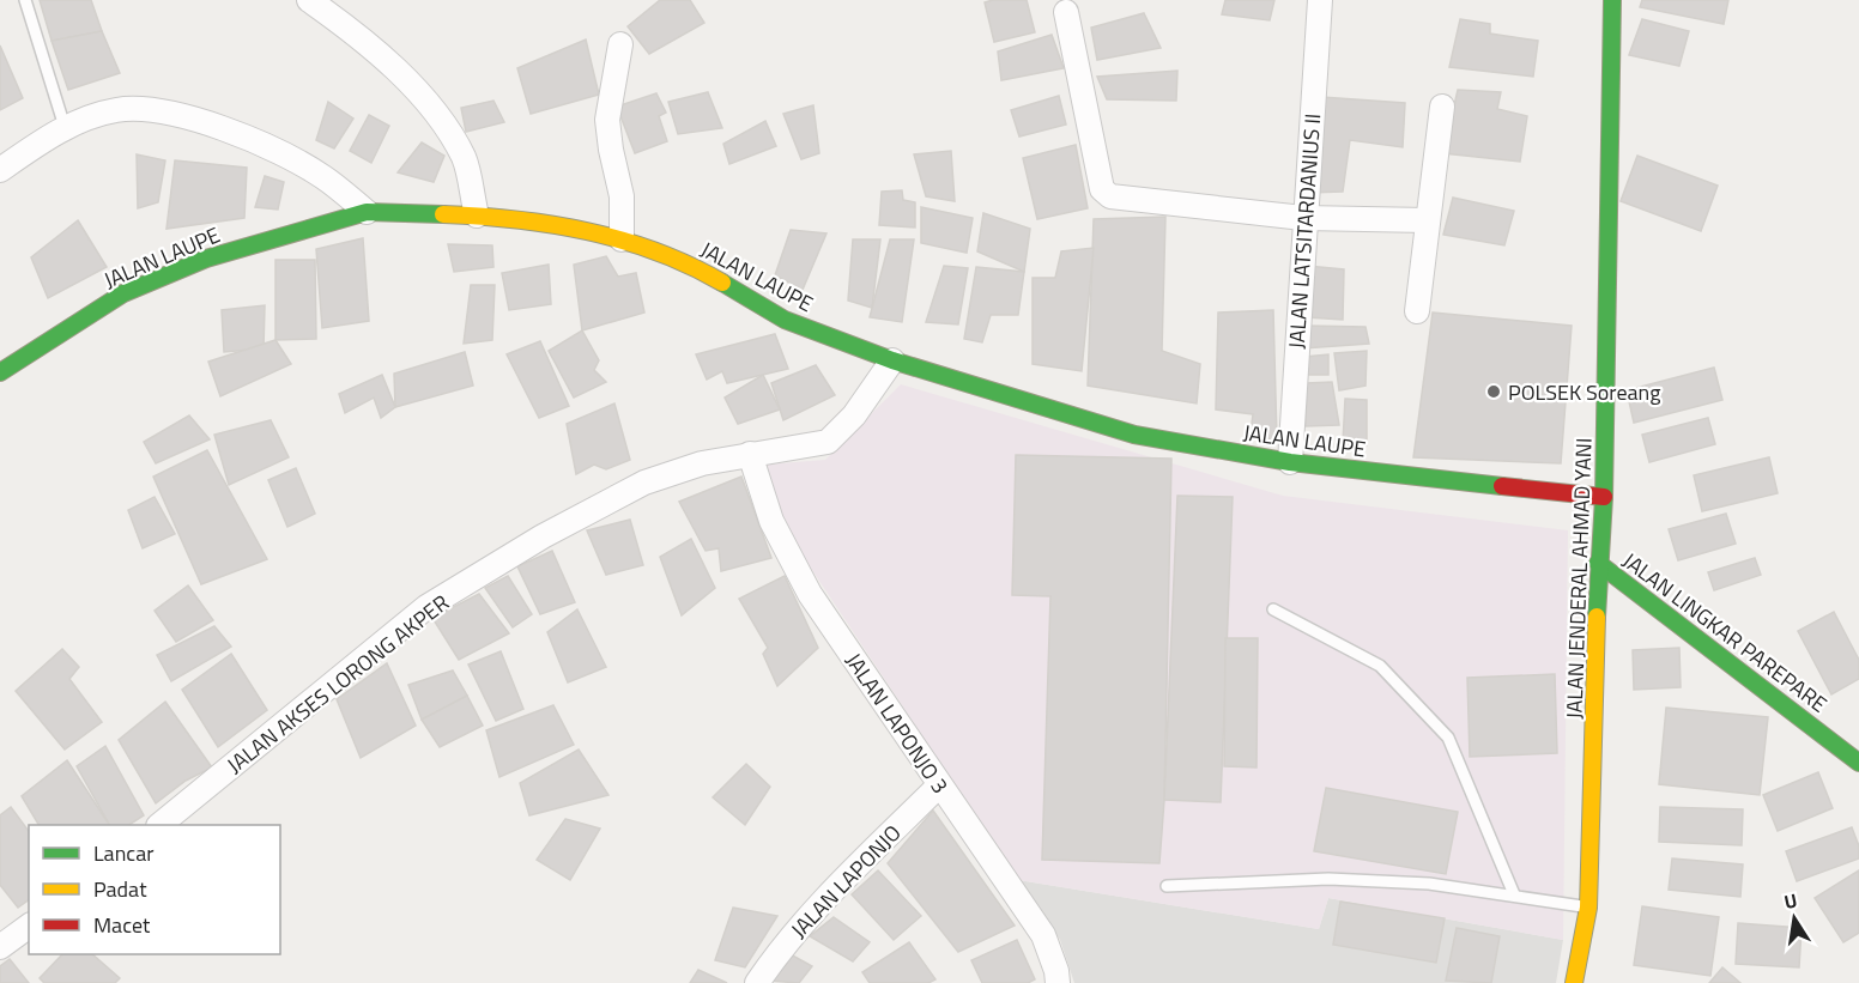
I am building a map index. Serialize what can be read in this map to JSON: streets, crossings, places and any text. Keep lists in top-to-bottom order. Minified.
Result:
{"streets":{"main road":["JALAN LAUPE","JALAN JENDERAL AHMAD YANI","JALAN LINGKAR PAREPARE"],"street":["JALAN LATSITARDANIUS II","JALAN AKSES LORONG AKPER","JALAN LAPONJO 3","JALAN LAPONJO"]},"crossings":[["JALAN LATSITARDANIUS II","JALAN LAUPE"],["JALAN LAUPE","JALAN JENDERAL AHMAD YANI"],["JALAN LAUPE","JALAN AKSES LORONG AKPER"],["JALAN JENDERAL AHMAD YANI","JALAN LINGKAR PAREPARE"],["JALAN AKSES LORONG AKPER","JALAN LAPONJO 3"],["JALAN LAPONJO 3","JALAN LAPONJO"]],"places":["POLSEK Soreang"],"legend":["Lancar","Padat","Macet"],"north":"top"}
